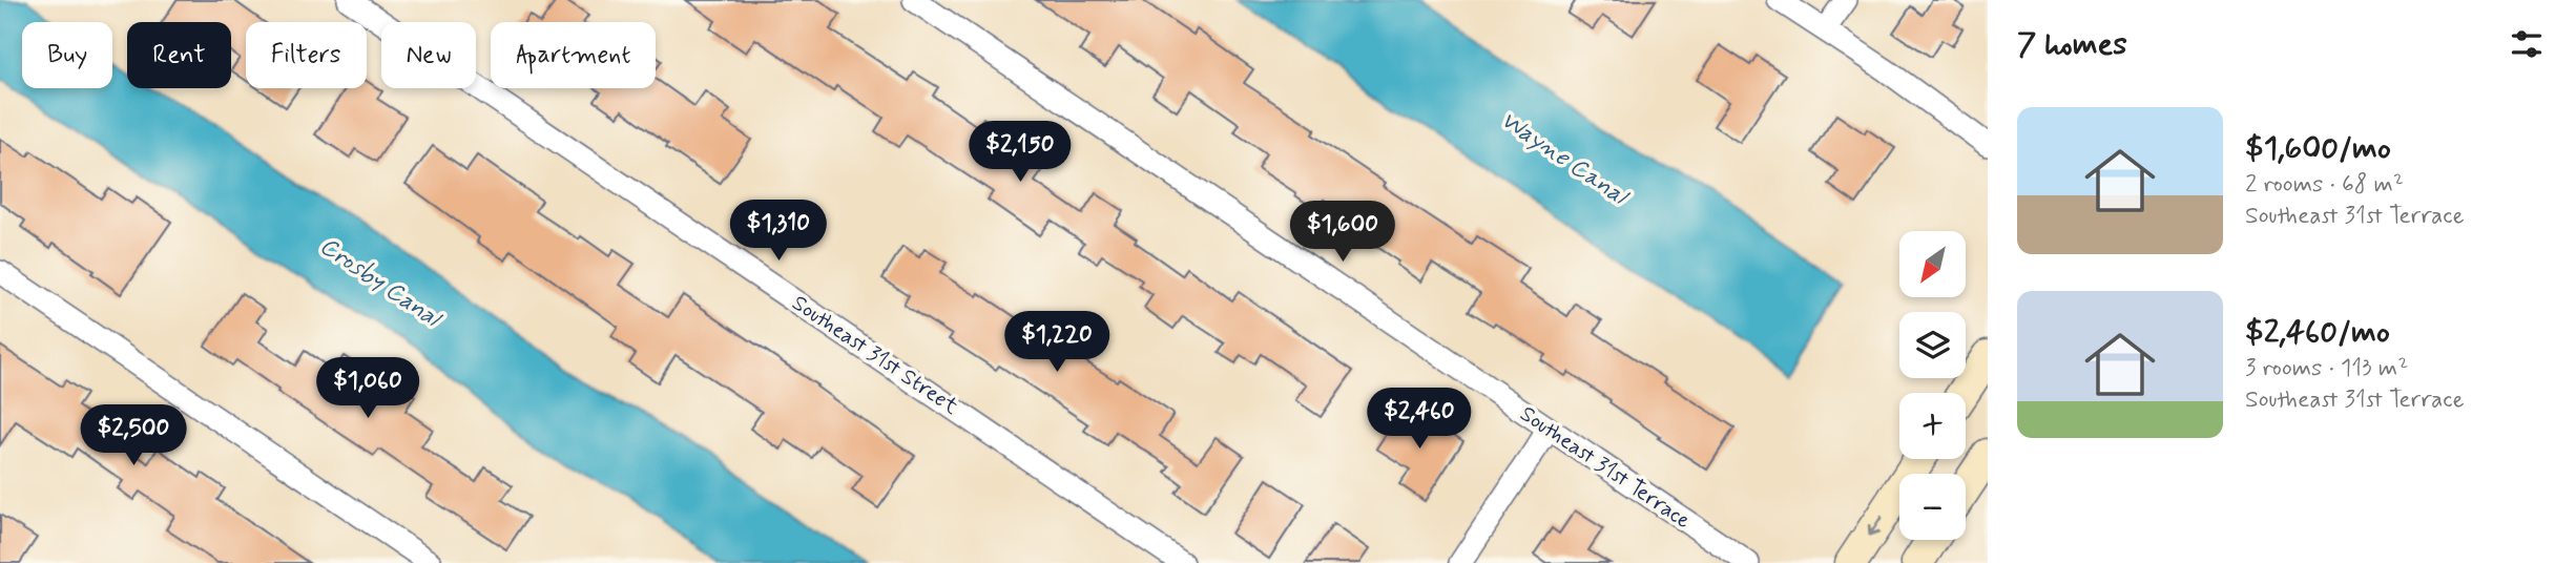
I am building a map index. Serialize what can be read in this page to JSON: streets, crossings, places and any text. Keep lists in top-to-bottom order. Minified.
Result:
{"streets":{"street":["Southeast 31st Street","Southeast 31st Terrace"]},"water":["Wayne Canal","Crosby Canal"],"north":"bottom left","page":{"heading":"7 homes","chip":["Buy","Rent","Filters","New","Apartment"],"list":[{"name":"$1,600/mo","note":"2 rooms · 68 m² · Southeast 31st Terrace"},{"name":"$2,460/mo","note":"3 rooms · 113 m² · Southeast 31st Terrace"}],"price":["$2,150","$1,310","$1,600","$1,220","$1,060","$2,460","$2,500"],"map_buttons":["+","−"]}}
